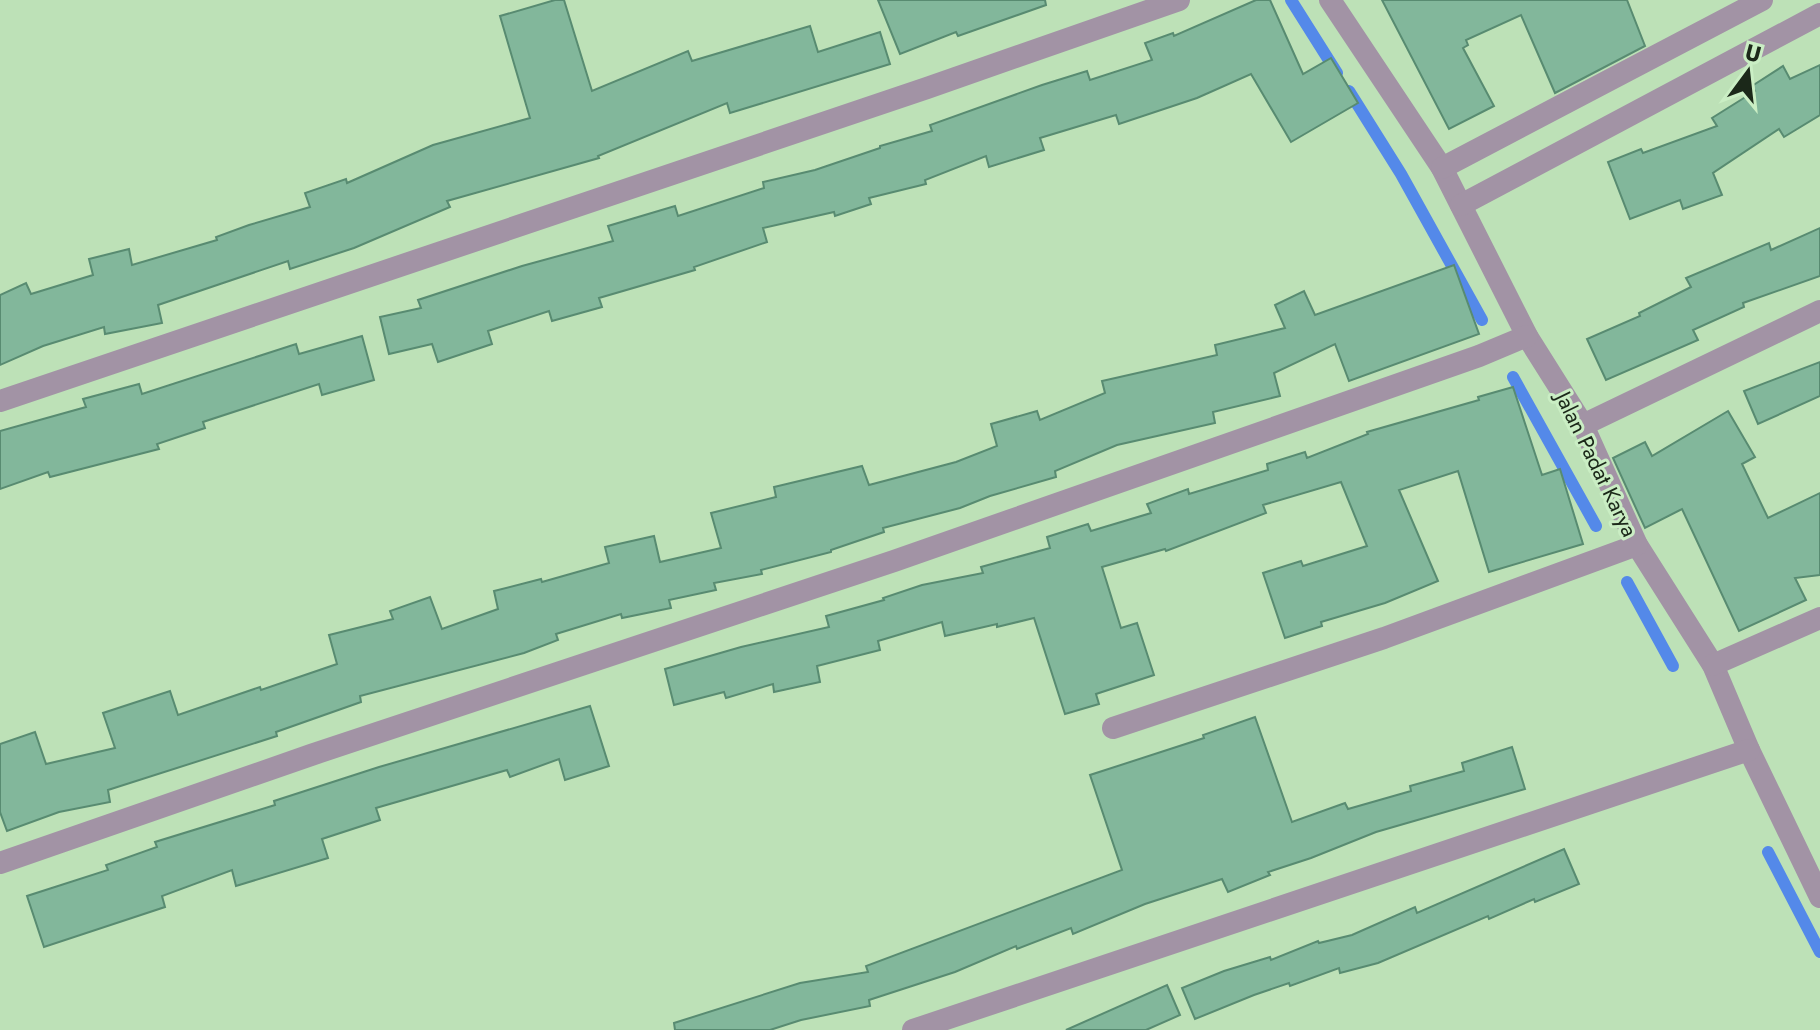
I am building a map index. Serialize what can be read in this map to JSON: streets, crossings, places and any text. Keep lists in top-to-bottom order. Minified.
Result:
{"streets":{"street":["Jalan Padat Karya"]},"north":"top"}
